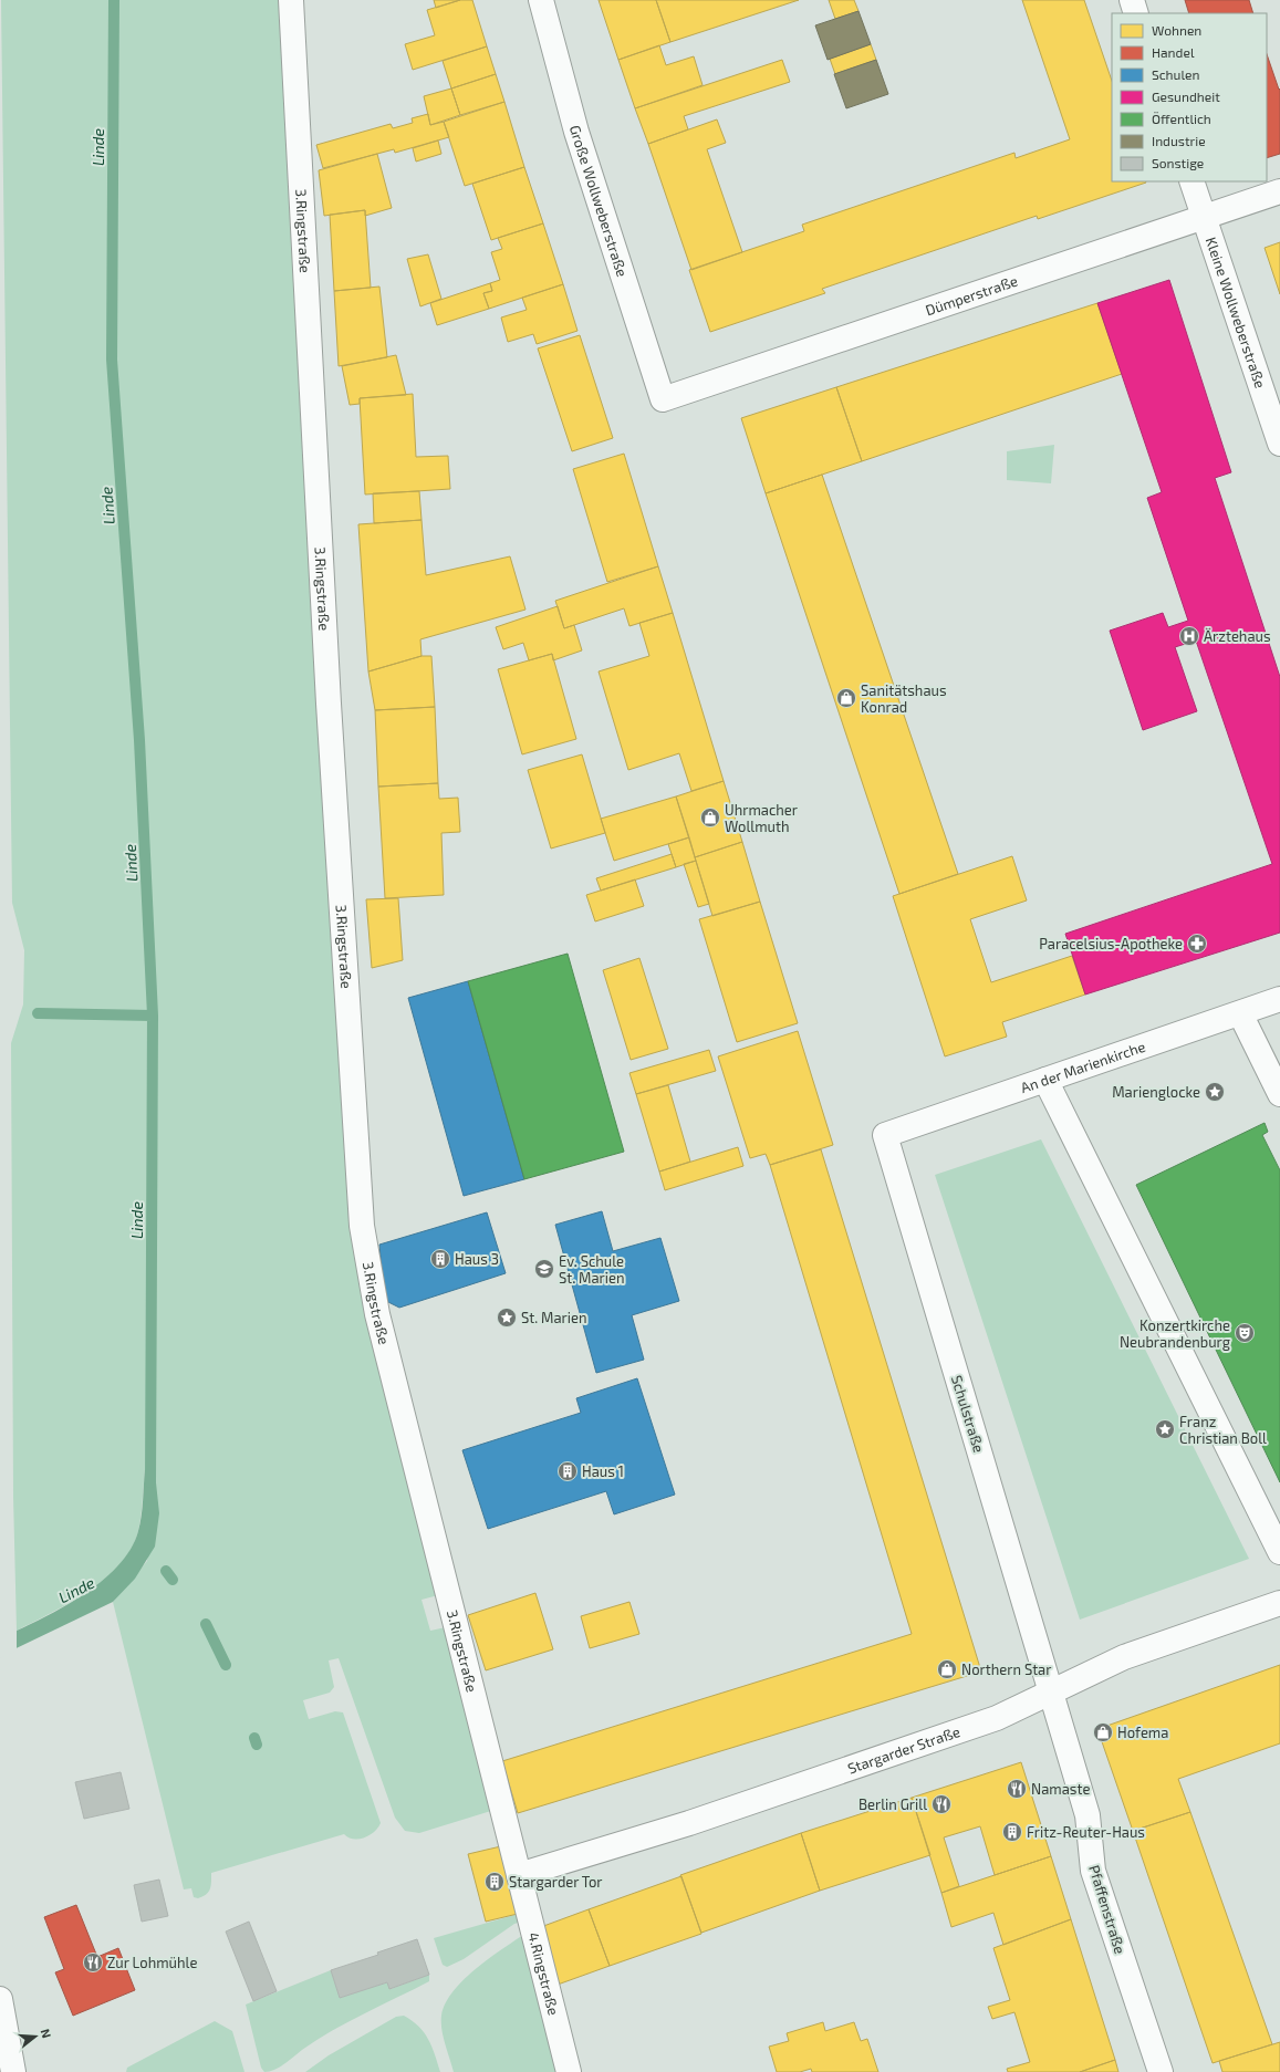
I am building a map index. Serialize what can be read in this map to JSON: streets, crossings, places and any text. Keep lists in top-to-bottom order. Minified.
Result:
{"streets":{"street":["Große Wollweberstraße","3.Ringstraße","Dümperstraße","Kleine Wollweberstraße","An der Marienkirche","Schulstraße","Stargarder Straße","Pfaffenstraße","4.Ringstraße"]},"crossings":[["Große Wollweberstraße","Dümperstraße"],["3.Ringstraße","Stargarder Straße"],["3.Ringstraße","4.Ringstraße"],["Dümperstraße","Kleine Wollweberstraße"],["An der Marienkirche","Schulstraße"],["Schulstraße","Stargarder Straße"],["Schulstraße","Pfaffenstraße"],["Stargarder Straße","Pfaffenstraße"],["Stargarder Straße","4.Ringstraße"]],"water":["Linde"],"places":{"hospital":["Ärztehaus"],"shop":["Sanitätshaus Konrad","Uhrmacher Wollmuth","Northern Star","Hofema"],"pharmacy":["Paracelsius-Apotheke"],"place":["Marienglocke","St. Marien","Franz Christian Boll"],"building":["Haus 3","Haus 1","Fritz-Reuter-Haus","Stargarder Tor"],"school or university":["Ev. Schule St. Marien"],"theatre":["Konzertkirche Neubrandenburg"],"restaurant":["Namaste","Berlin Grill","Zur Lohmühle"]},"legend":["Wohnen","Handel","Schulen","Gesundheit","Öffentlich","Industrie","Sonstige"],"north":"right"}
